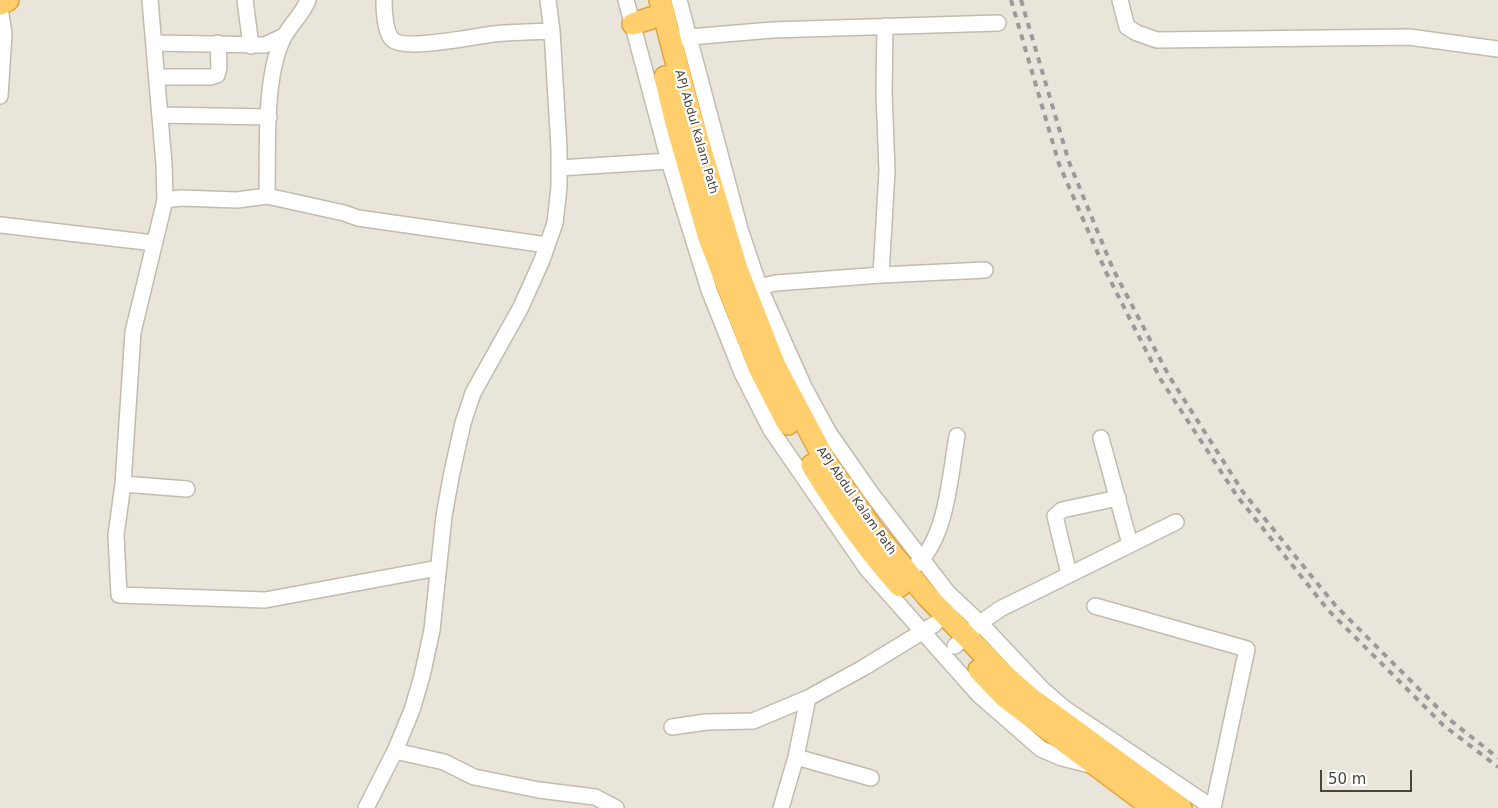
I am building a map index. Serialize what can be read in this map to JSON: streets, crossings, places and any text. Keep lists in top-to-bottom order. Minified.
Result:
{"streets":{"highway":["APJ Abdul Kalam Path"]},"scale_bar":"50 m"}
